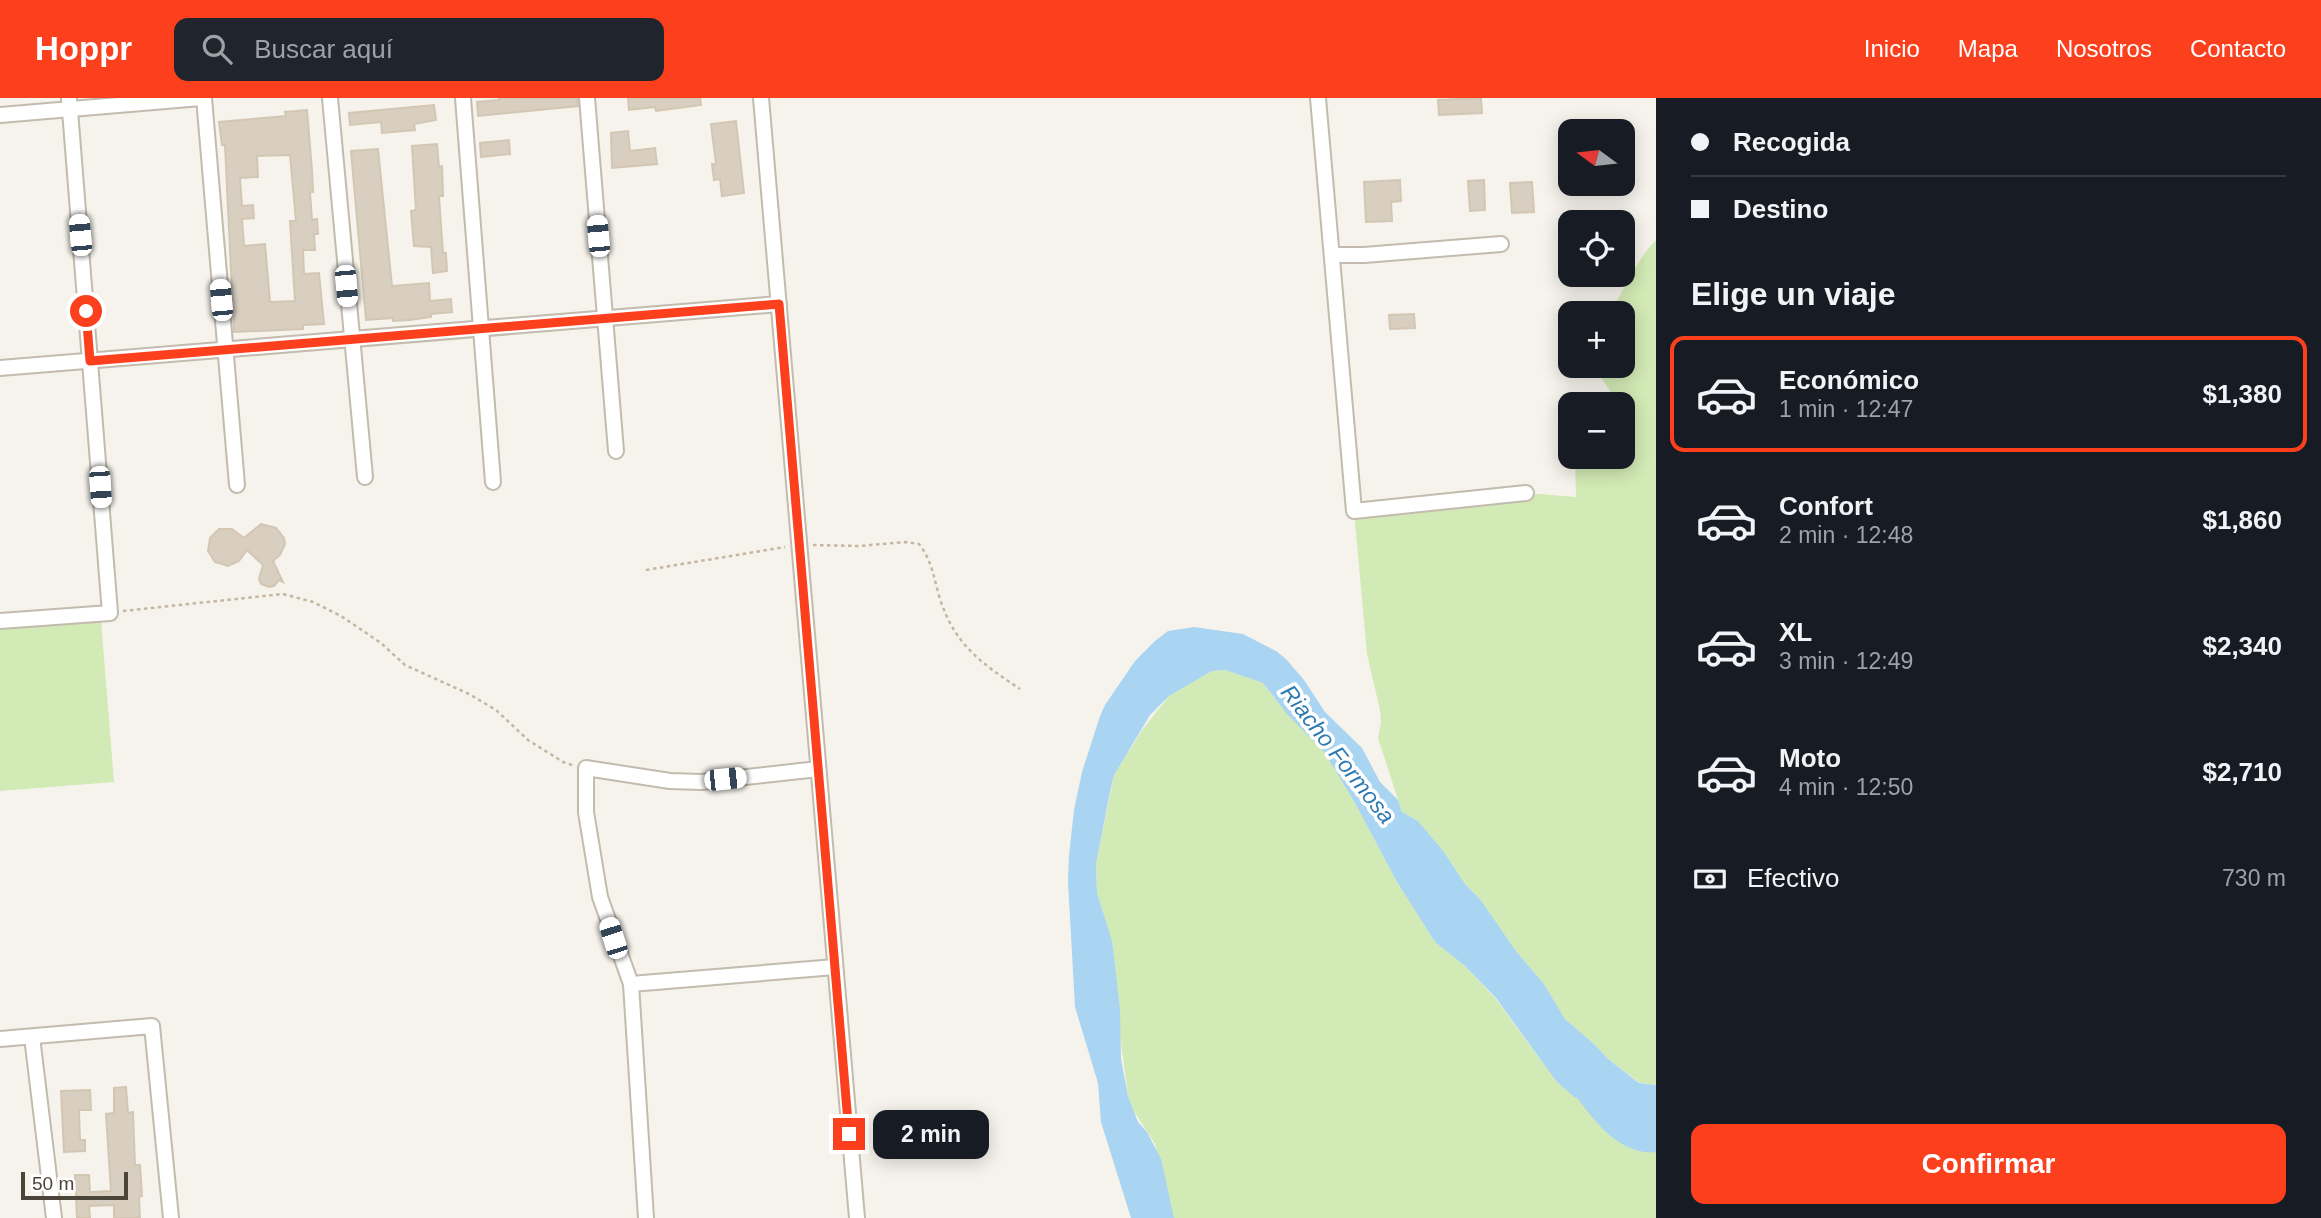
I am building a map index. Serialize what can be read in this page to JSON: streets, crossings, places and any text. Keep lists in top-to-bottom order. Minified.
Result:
{"water":["Riacho Formosa"],"scale_bar":"50 m","north":"left","page":{"header":"Hoppr","search":"Buscar aquí","nav":["Inicio","Mapa","Nosotros","Contacto"],"banner":["Recogida","Destino"],"map_buttons":["+","−"],"heading":"Elige un viaje","list":[{"name":"Económico","note":"1 min · 12:47","value":"$1,380"},{"name":"Confort","note":"2 min · 12:48","value":"$1,860"},{"name":"XL","note":"3 min · 12:49","value":"$2,340"},{"name":"Moto","note":"4 min · 12:50","value":"$2,710"}],"pay":["Efectivo","730 m"],"bubble":"2 min","buttons":"Confirmar","scale":"50 m"}}
